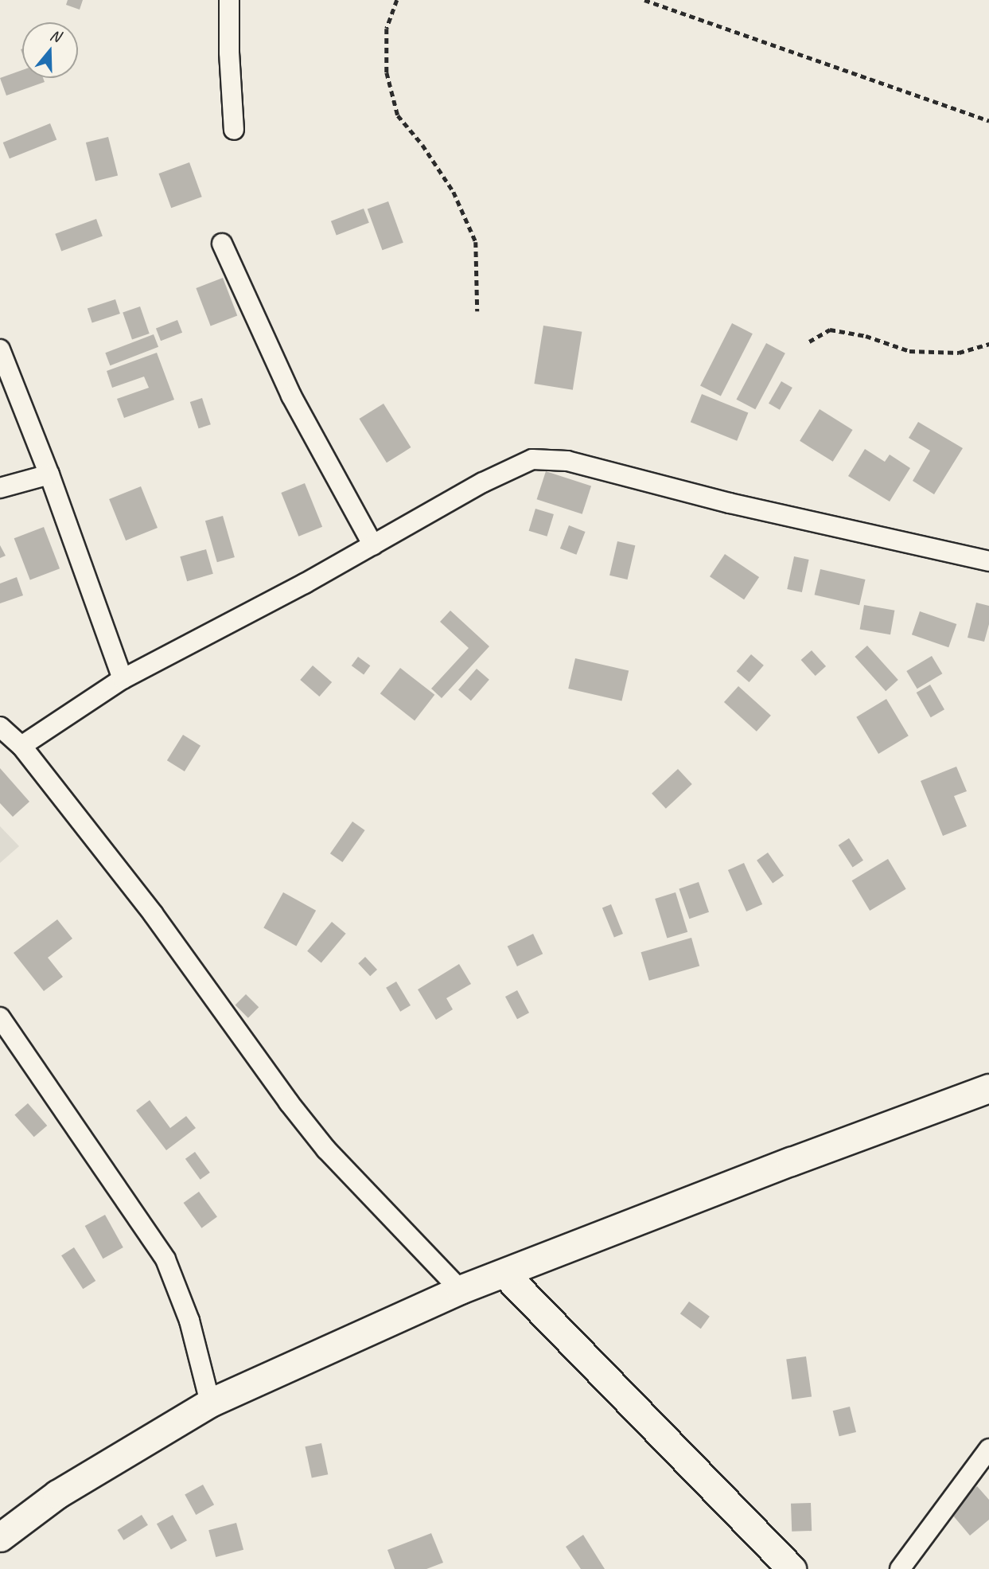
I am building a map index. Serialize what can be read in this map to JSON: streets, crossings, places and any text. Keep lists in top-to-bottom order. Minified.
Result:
{"north":"top"}
